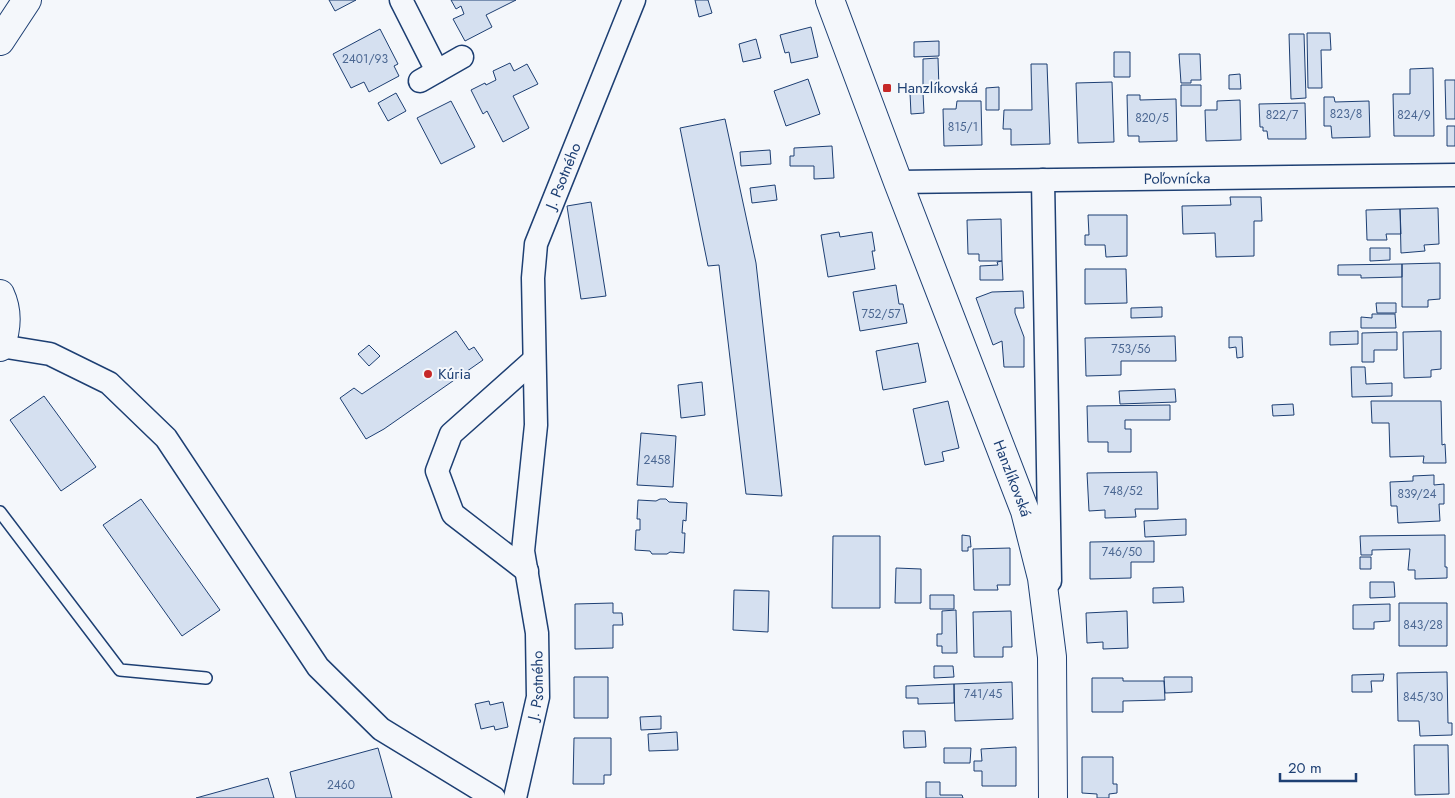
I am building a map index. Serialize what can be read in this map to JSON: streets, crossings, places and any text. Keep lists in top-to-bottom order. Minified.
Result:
{"streets":{"street":["J. Psotného","Poľovnícka","Hanzlíkovská"]},"crossings":[["Poľovnícka","Hanzlíkovská"]],"places":{"transit":["Hanzlíkovská"],"other":["Kúria"]},"house_numbers":["2401/93","823/8","822/7","824/9","820/5","815/1","752/57","753/56","2458","748/52","839/24","746/50","843/28","741/45","845/30","2460"],"scale_bar":"20 m"}
